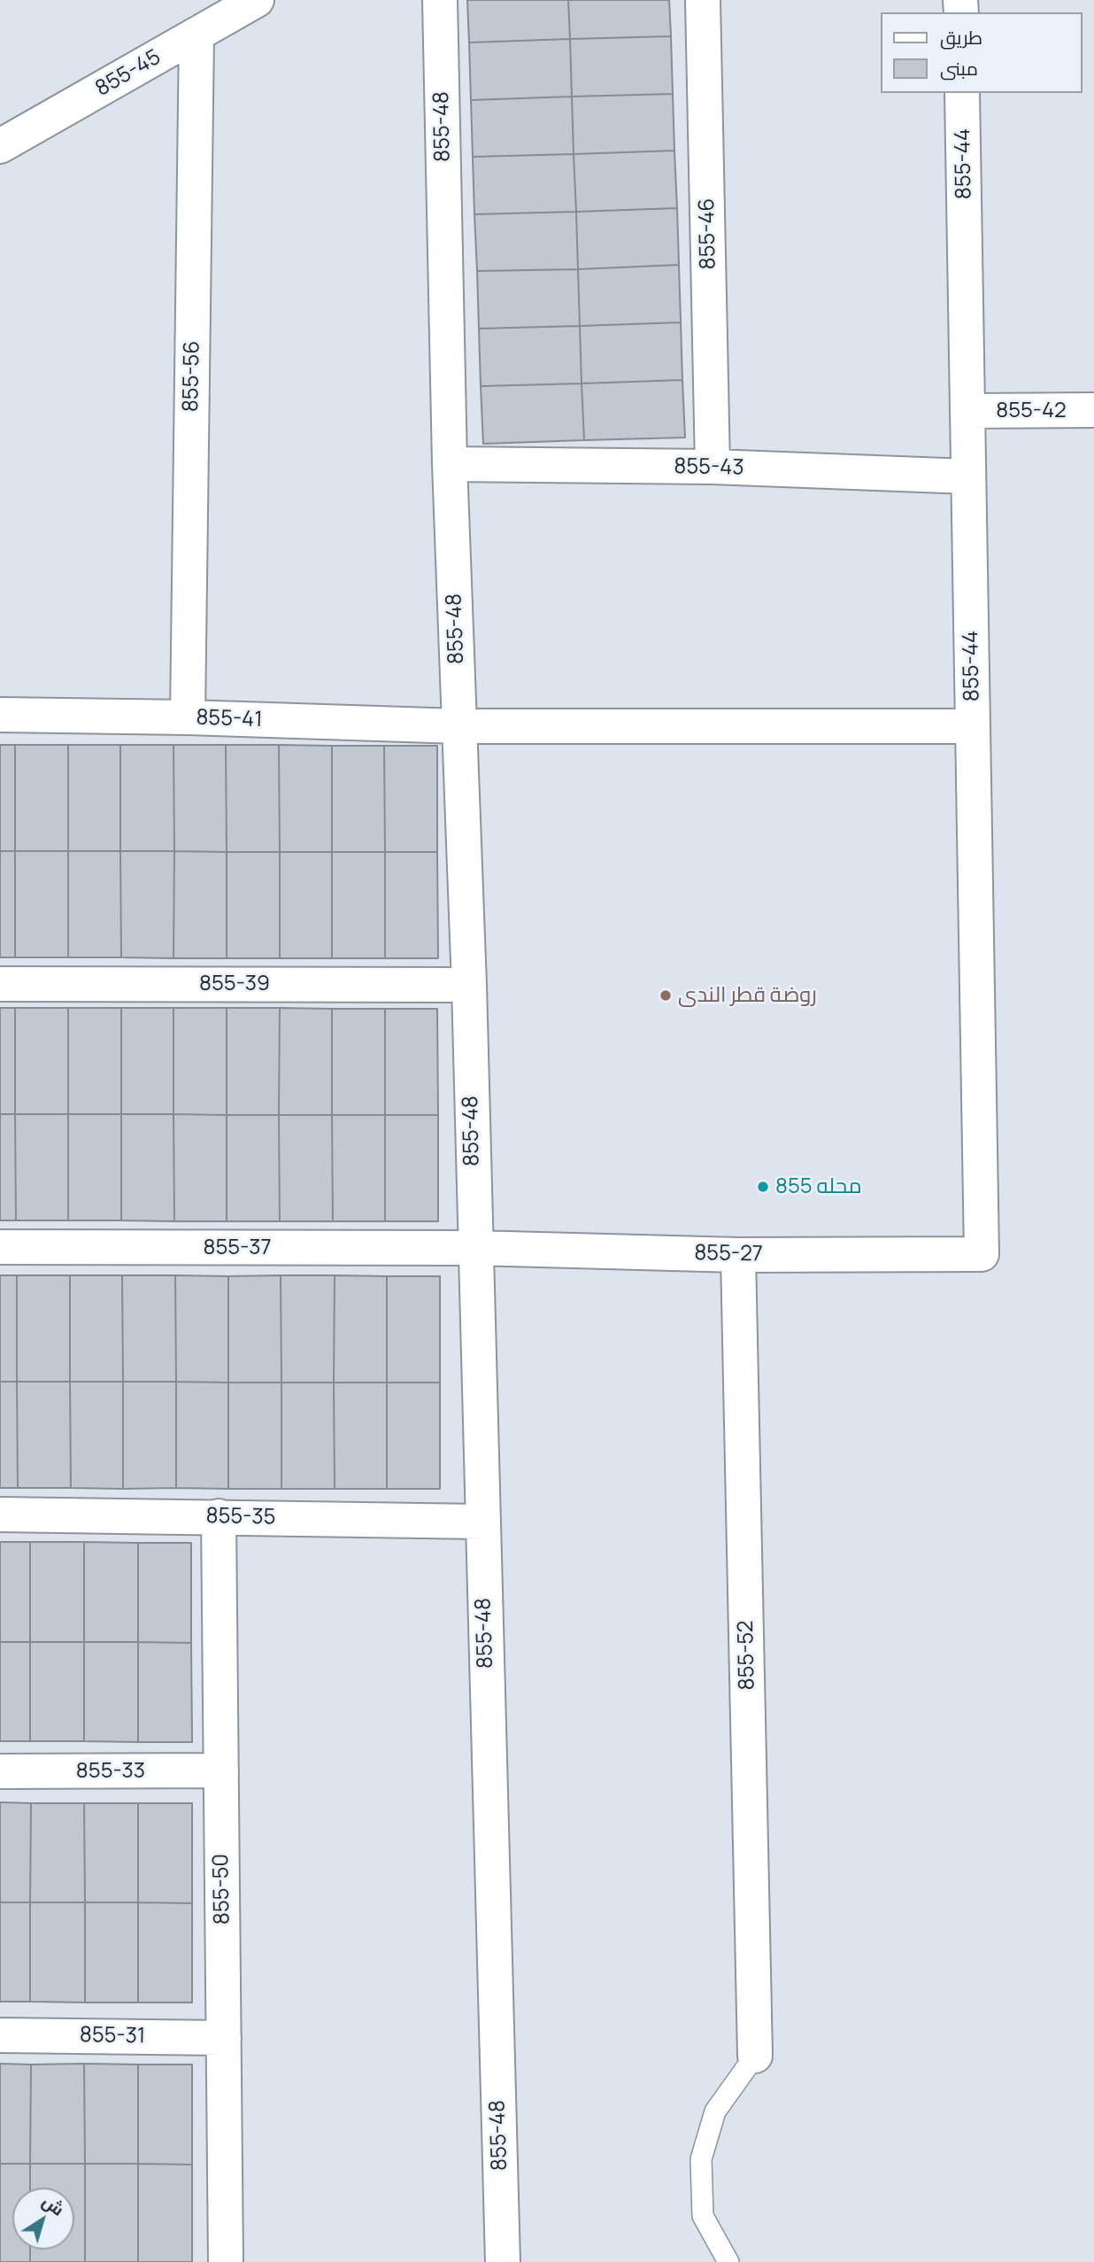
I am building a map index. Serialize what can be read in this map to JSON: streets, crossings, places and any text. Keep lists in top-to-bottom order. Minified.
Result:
{"streets":{"street":["855-45","855-48","855-44","855-46","855-56","855-42","855-43","855-41","855-39","855-37","855-27","855-35","855-52","855-33","855-50","855-31"]},"crossings":[["855-45","855-56"],["855-48","855-44"],["855-48","855-43"],["855-48","855-41"],["855-48","855-39"],["855-48","855-37"],["855-48","855-27"],["855-48","855-35"],["855-44","855-42"],["855-44","855-43"],["855-44","855-41"],["855-44","855-27"],["855-46","855-43"],["855-56","855-41"],["855-37","855-27"],["855-27","855-52"],["855-35","855-50"],["855-33","855-50"],["855-50","855-31"]],"places":["روضة قطر الندى","محله 855"],"legend":["طريق","مبنى"],"north":"top right"}
